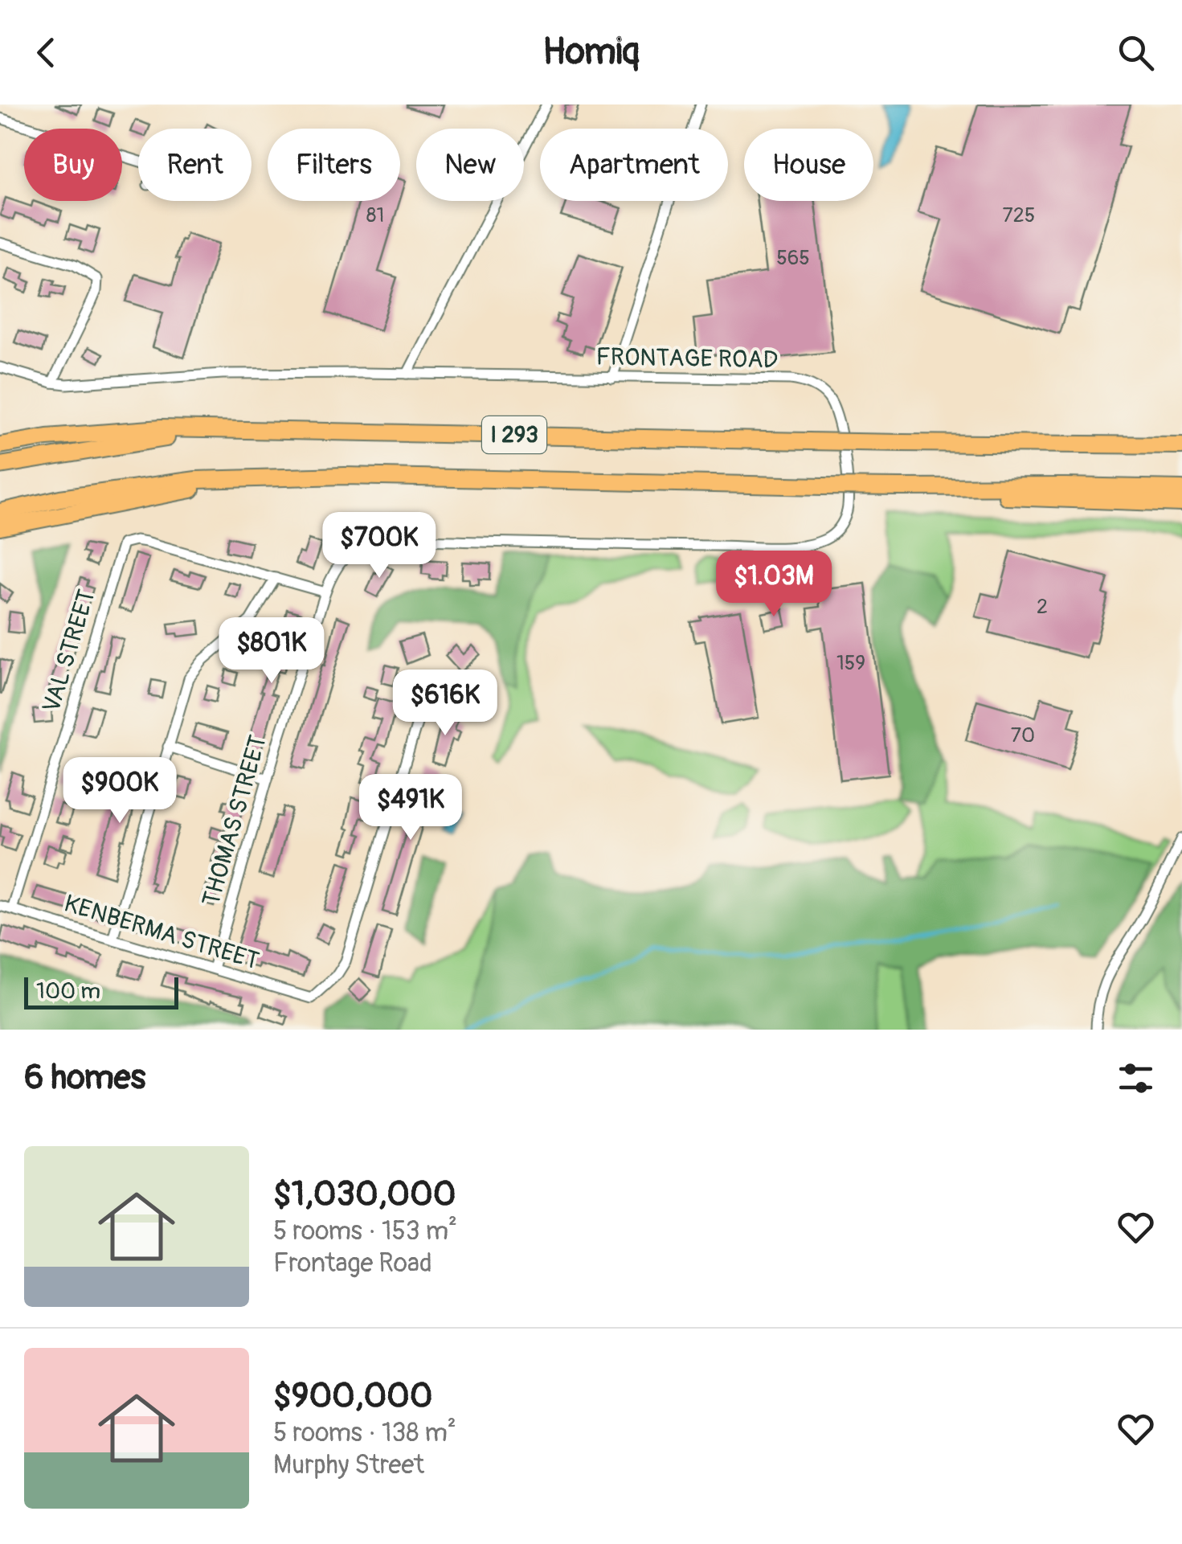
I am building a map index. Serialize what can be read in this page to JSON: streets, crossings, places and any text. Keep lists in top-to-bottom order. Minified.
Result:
{"streets":{"highway":["I 293"],"street":["FRONTAGE ROAD","VAL STREET","THOMAS STREET","KENBERMA STREET"]},"crossings":[["FRONTAGE ROAD","THOMAS STREET"],["VAL STREET","KENBERMA STREET"],["THOMAS STREET","KENBERMA STREET"]],"house_numbers":["81","725","565","2","159","70"],"scale_bar":"100 m","page":{"header":"Homiq","chip":["Buy","Rent","Filters","New","Apartment","House"],"price":["$700K","$1.03M","$801K","$616K","$900K","$491K"],"scale":"100 m","heading":"6 homes","list":[{"name":"$1,030,000","note":"5 rooms · 153 m² · Frontage Road"},{"name":"$900,000","note":"5 rooms · 138 m² · Murphy Street"}]}}
